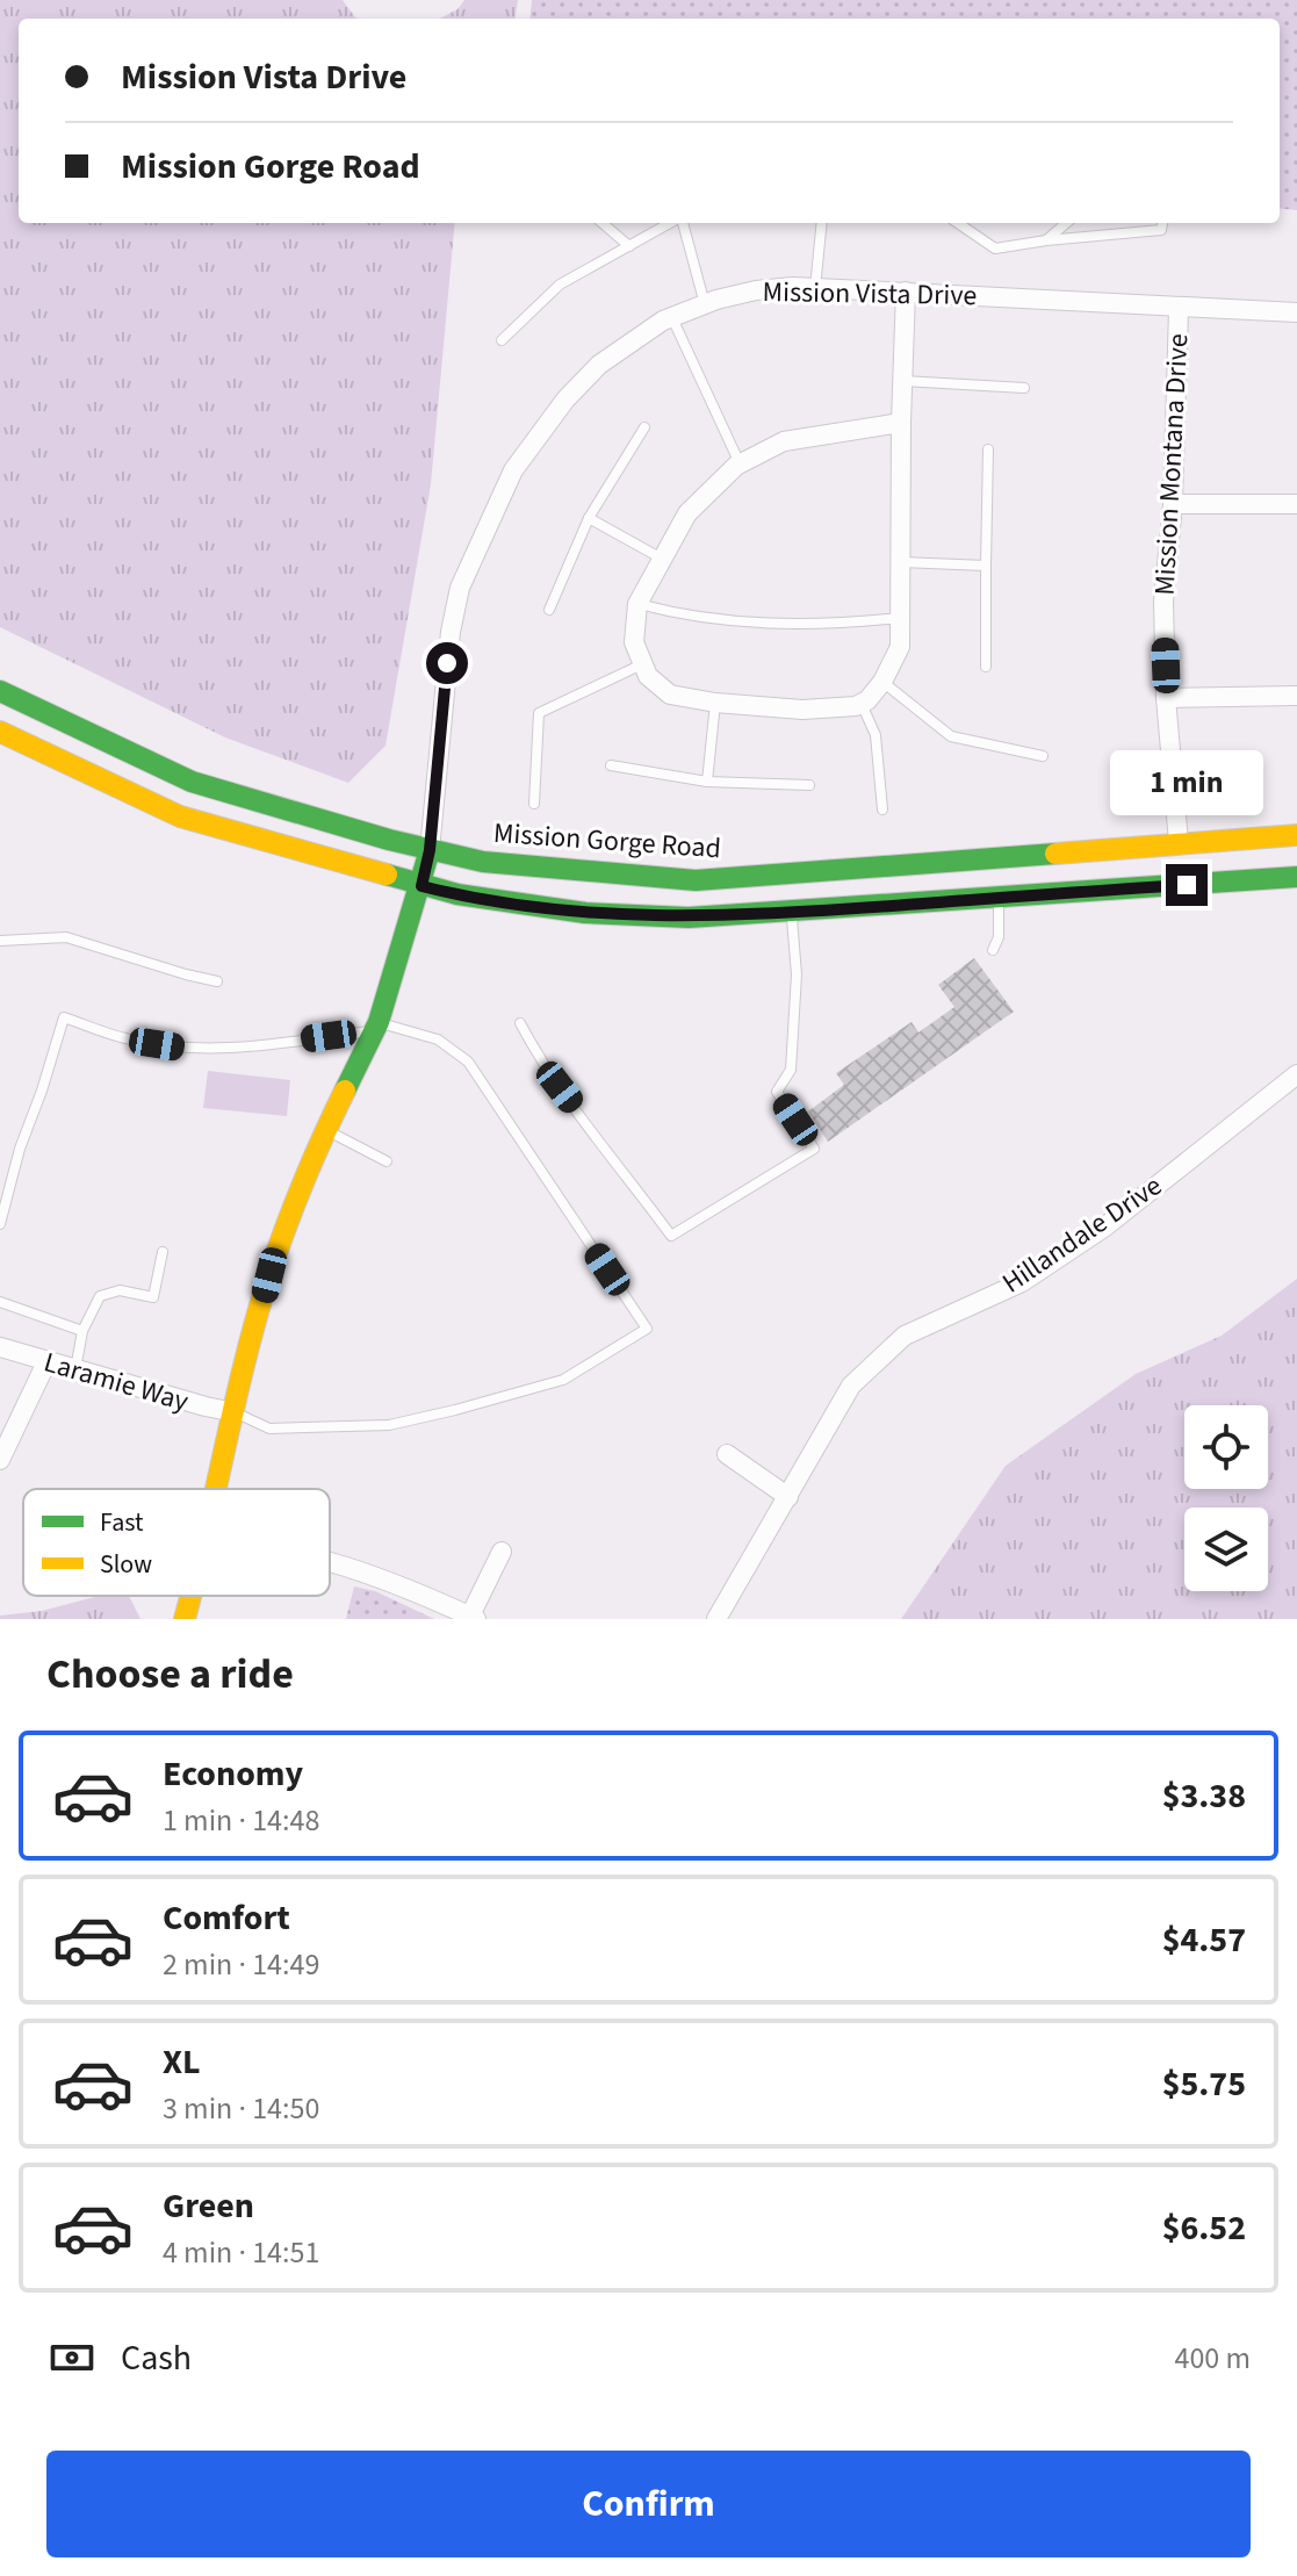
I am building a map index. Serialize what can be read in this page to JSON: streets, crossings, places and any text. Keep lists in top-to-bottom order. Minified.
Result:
{"streets":{"main road":["Mission Gorge Road"],"street":["Mission Vista Drive","Mission Montana Drive","Hillandale Drive","Laramie Way"]},"crossings":[["Mission Vista Drive","Mission Montana Drive"],["Mission Vista Drive","Mission Gorge Road"],["Mission Montana Drive","Mission Gorge Road"]],"legend":["Fast","Slow"],"page":{"banner":["Mission Vista Drive","Mission Gorge Road"],"bubble":"1 min","heading":"Choose a ride","list":[{"name":"Economy","note":"1 min · 14:48","value":"$3.38"},{"name":"Comfort","note":"2 min · 14:49","value":"$4.57"},{"name":"XL","note":"3 min · 14:50","value":"$5.75"},{"name":"Green","note":"4 min · 14:51","value":"$6.52"}],"pay":["Cash","400 m"],"buttons":"Confirm"}}
